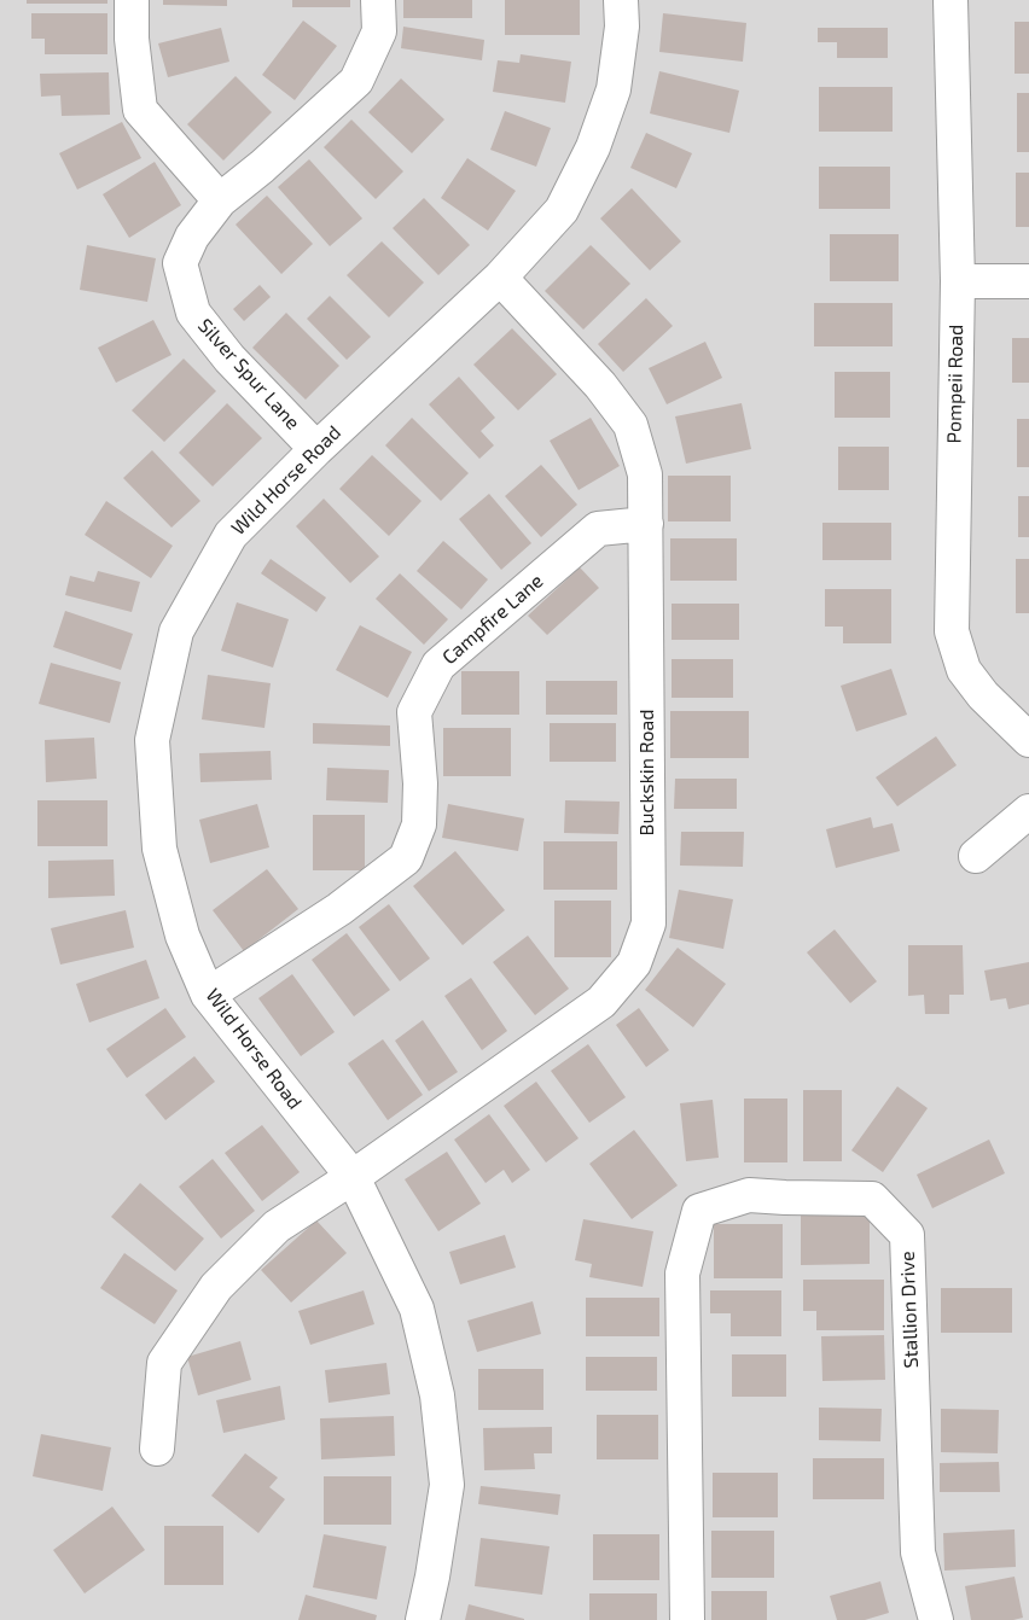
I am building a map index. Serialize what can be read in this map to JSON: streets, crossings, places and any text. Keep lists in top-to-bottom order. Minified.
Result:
{"streets":{"street":["Silver Spur Lane","Pompeii Road","Wild Horse Road","Campfire Lane","Buckskin Road","Stallion Drive"]},"crossings":[["Silver Spur Lane","Wild Horse Road"],["Wild Horse Road","Campfire Lane"],["Wild Horse Road","Buckskin Road"],["Campfire Lane","Buckskin Road"]]}
